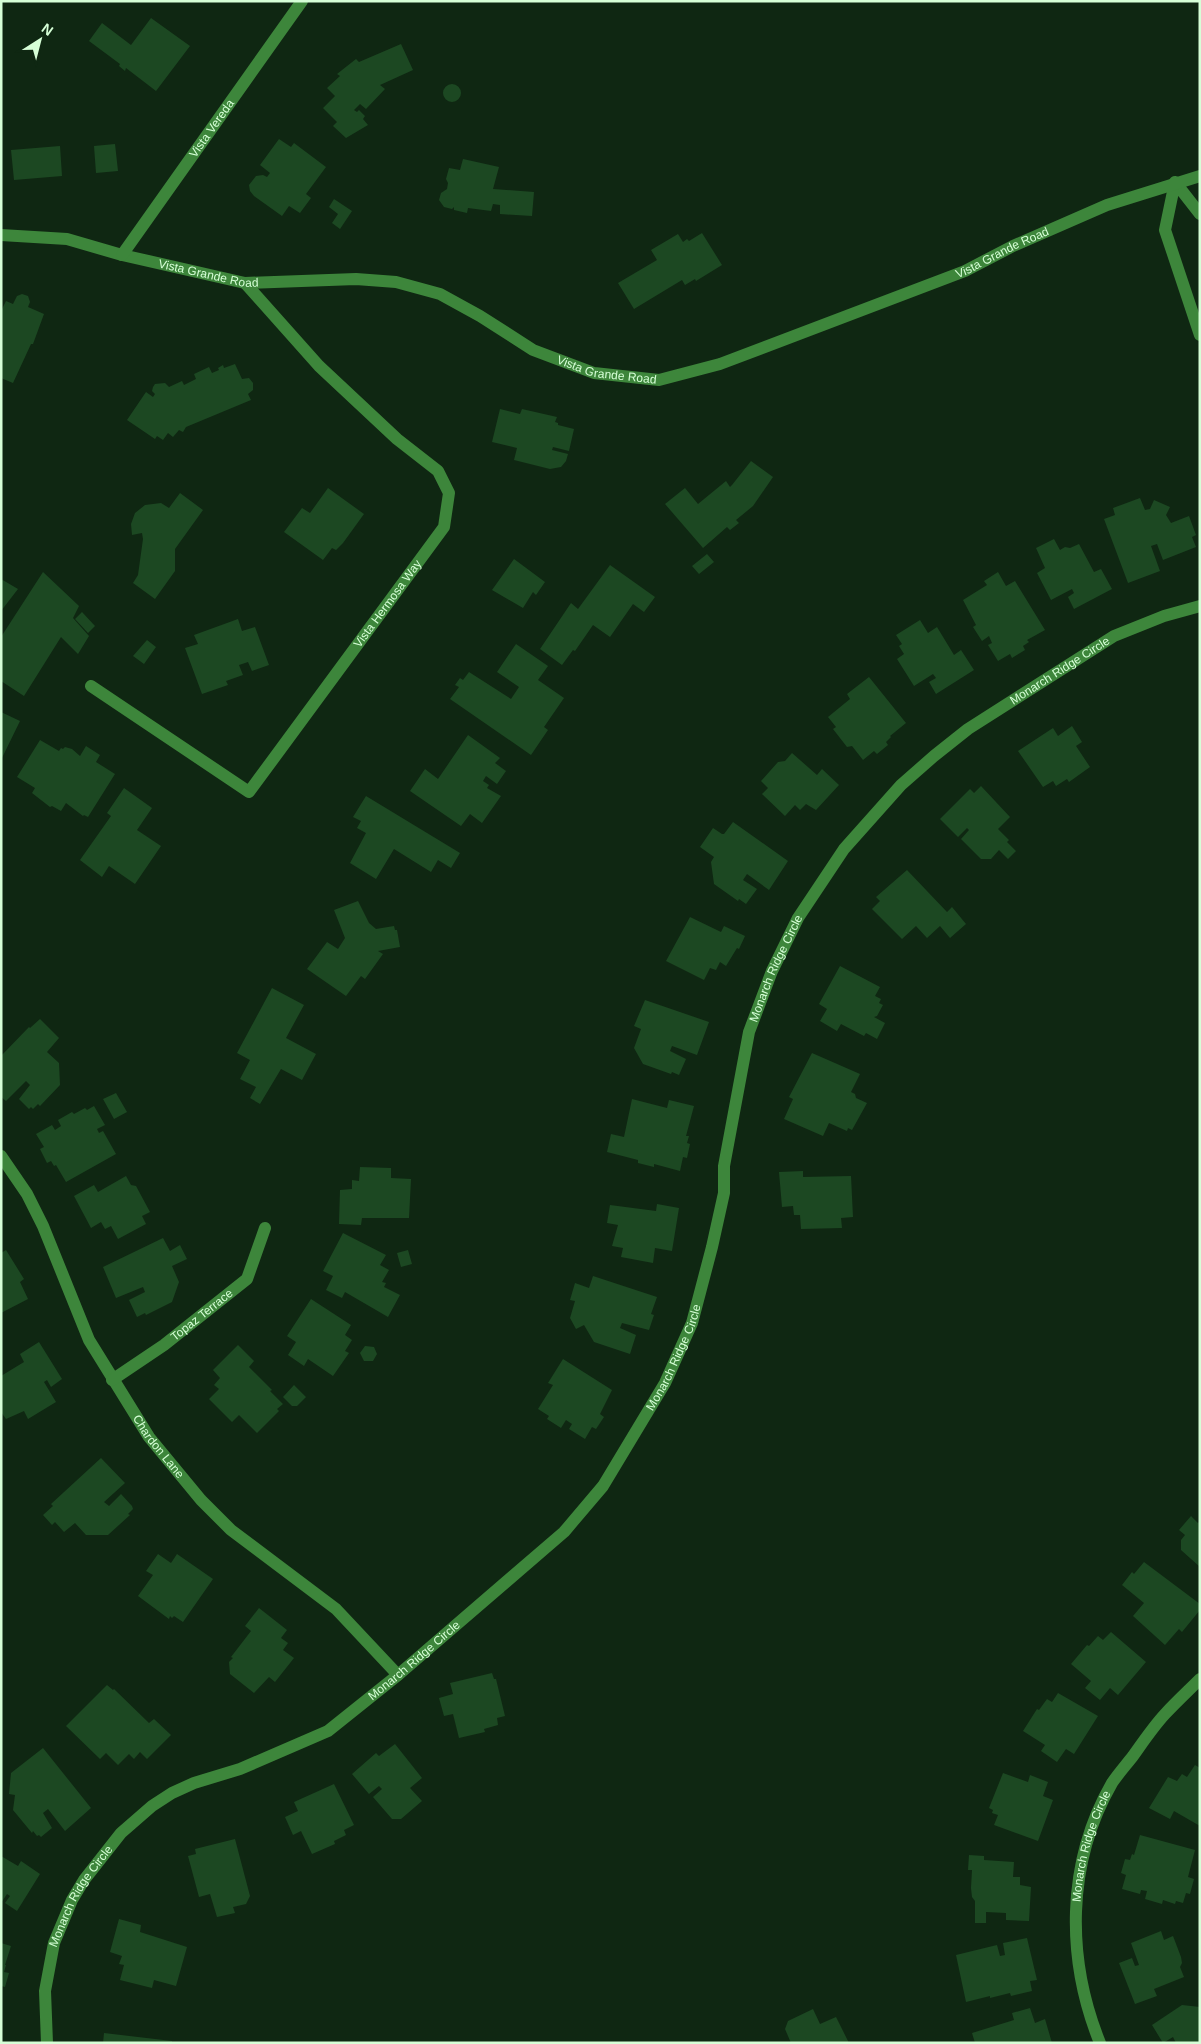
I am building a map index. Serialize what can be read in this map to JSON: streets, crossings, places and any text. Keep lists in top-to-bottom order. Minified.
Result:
{"streets":{"street":["Vista Vereda","Vista Grande Road","Vista Hermosa Way","Monarch Ridge Circle","Topaz Terrace","Chardon Lane"]},"crossings":[["Vista Vereda","Vista Grande Road"],["Vista Grande Road","Vista Hermosa Way"],["Monarch Ridge Circle","Chardon Lane"],["Topaz Terrace","Chardon Lane"]],"north":"top right"}
